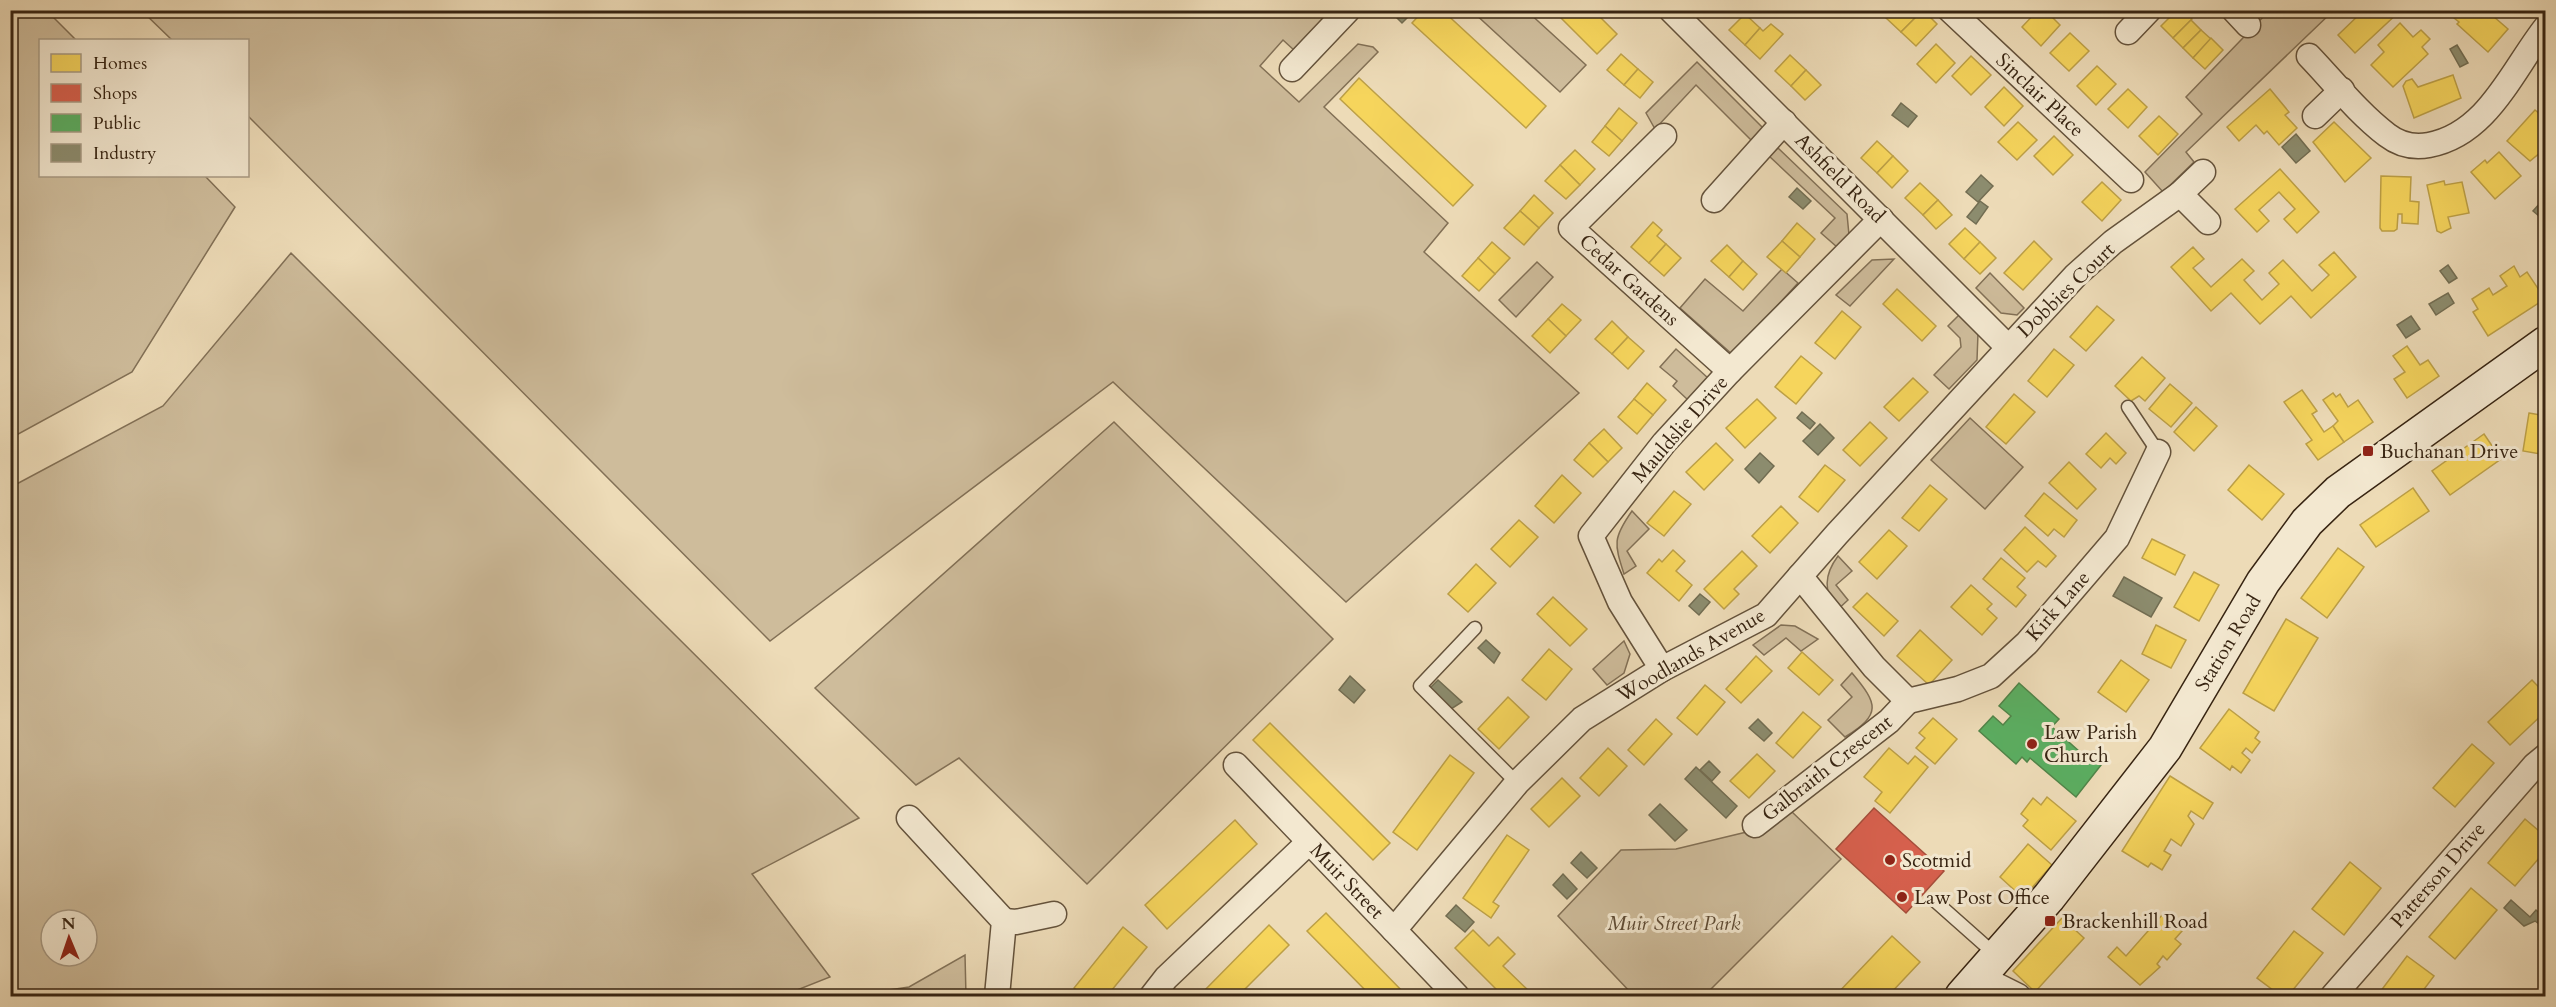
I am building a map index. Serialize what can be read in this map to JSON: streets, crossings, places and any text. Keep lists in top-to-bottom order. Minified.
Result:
{"streets":{"main road":["Station Road"],"street":["Sinclair Place","Ashfield Road","Cedar Gardens","Dobbies Court","Mauldslie Drive","Kirk Lane","Woodlands Avenue","Galbraith Crescent","Patterson Drive","Muir Street"]},"crossings":[["Ashfield Road","Dobbies Court"],["Ashfield Road","Mauldslie Drive"],["Ashfield Road","Woodlands Avenue"],["Cedar Gardens","Mauldslie Drive"],["Dobbies Court","Woodlands Avenue"],["Mauldslie Drive","Woodlands Avenue"],["Kirk Lane","Galbraith Crescent"],["Woodlands Avenue","Galbraith Crescent"],["Woodlands Avenue","Muir Street"]],"parks":["Muir Street Park"],"places":{"transit":["Buchanan Drive","Brackenhill Road"],"other":["Law Parish Church","Scotmid","Law Post Office"]},"legend":["Homes","Shops","Public","Industry"],"north":"top"}
